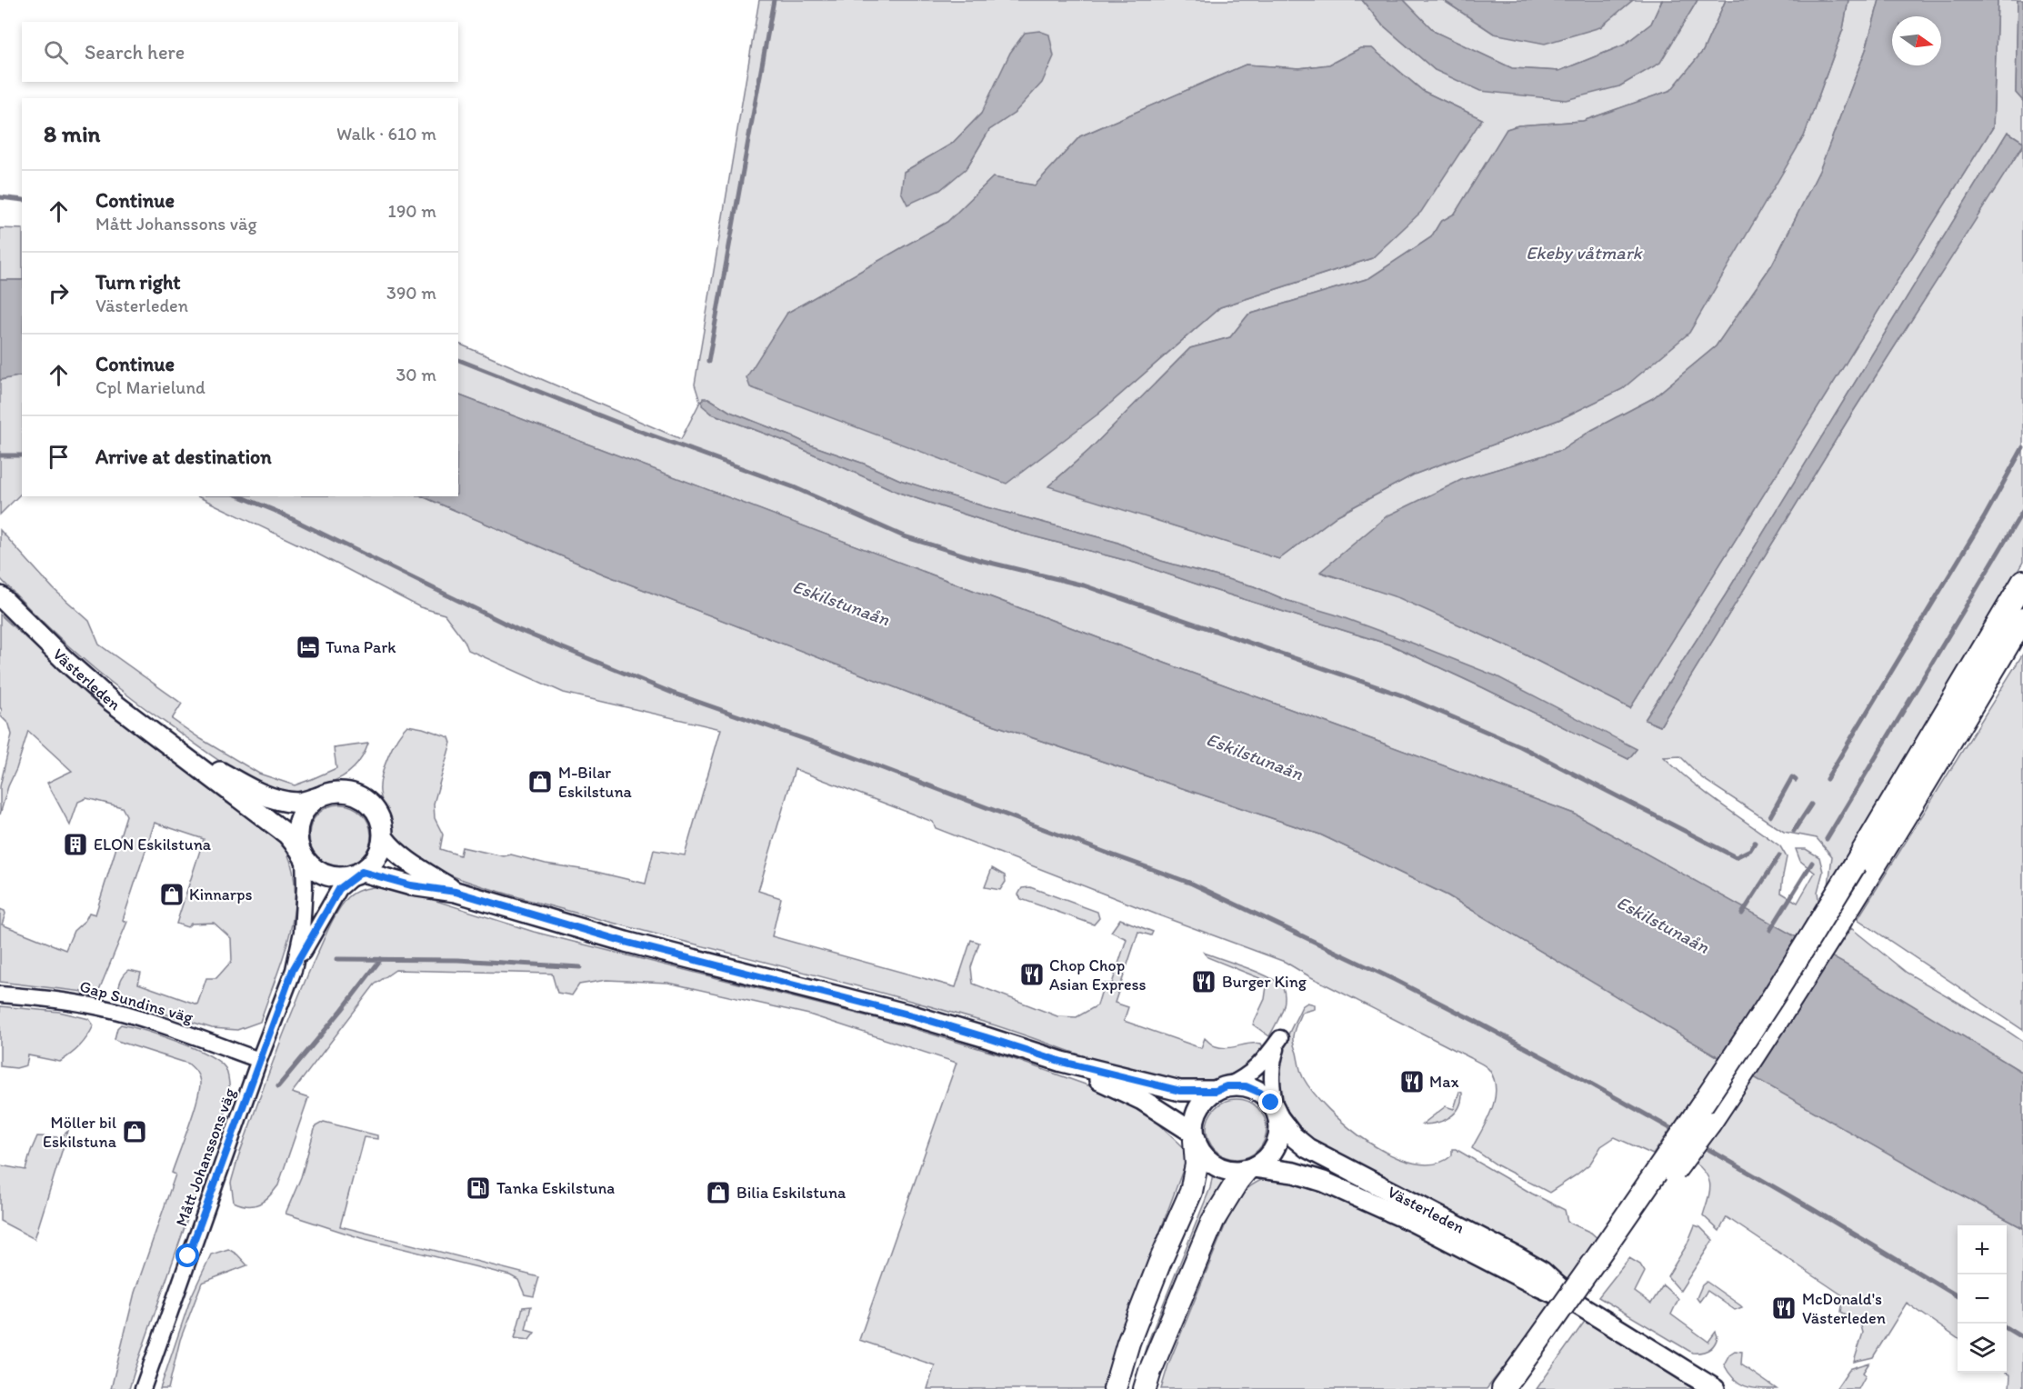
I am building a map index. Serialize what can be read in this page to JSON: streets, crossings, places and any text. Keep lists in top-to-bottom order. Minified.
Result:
{"streets":{"main road":["Västerleden"],"street":["Gap Sundins väg","Mått Johanssons väg"]},"crossings":[["Västerleden","Mått Johanssons väg"],["Gap Sundins väg","Mått Johanssons väg"]],"water":["Ekeby våtmark","Eskilstunaån"],"places":{"hotel":["Tuna Park"],"shop":["M-Bilar Eskilstuna","Kinnarps","Möller bil Eskilstuna","Bilia Eskilstuna"],"building":["ELON Eskilstuna"],"restaurant":["Chop Chop Asian Express","Burger King","Max","McDonald's Västerleden"],"fuel station":["Tanka Eskilstuna"]},"north":"right","page":{"search":"Search here","heading":["8 min","Walk · 610 m"],"list":[["Continue","Mått Johanssons väg","190 m"],["Turn right","Västerleden","390 m"],["Continue","Cpl Marielund","30 m"],"Arrive at destination"],"map_buttons":["+","−"]}}
